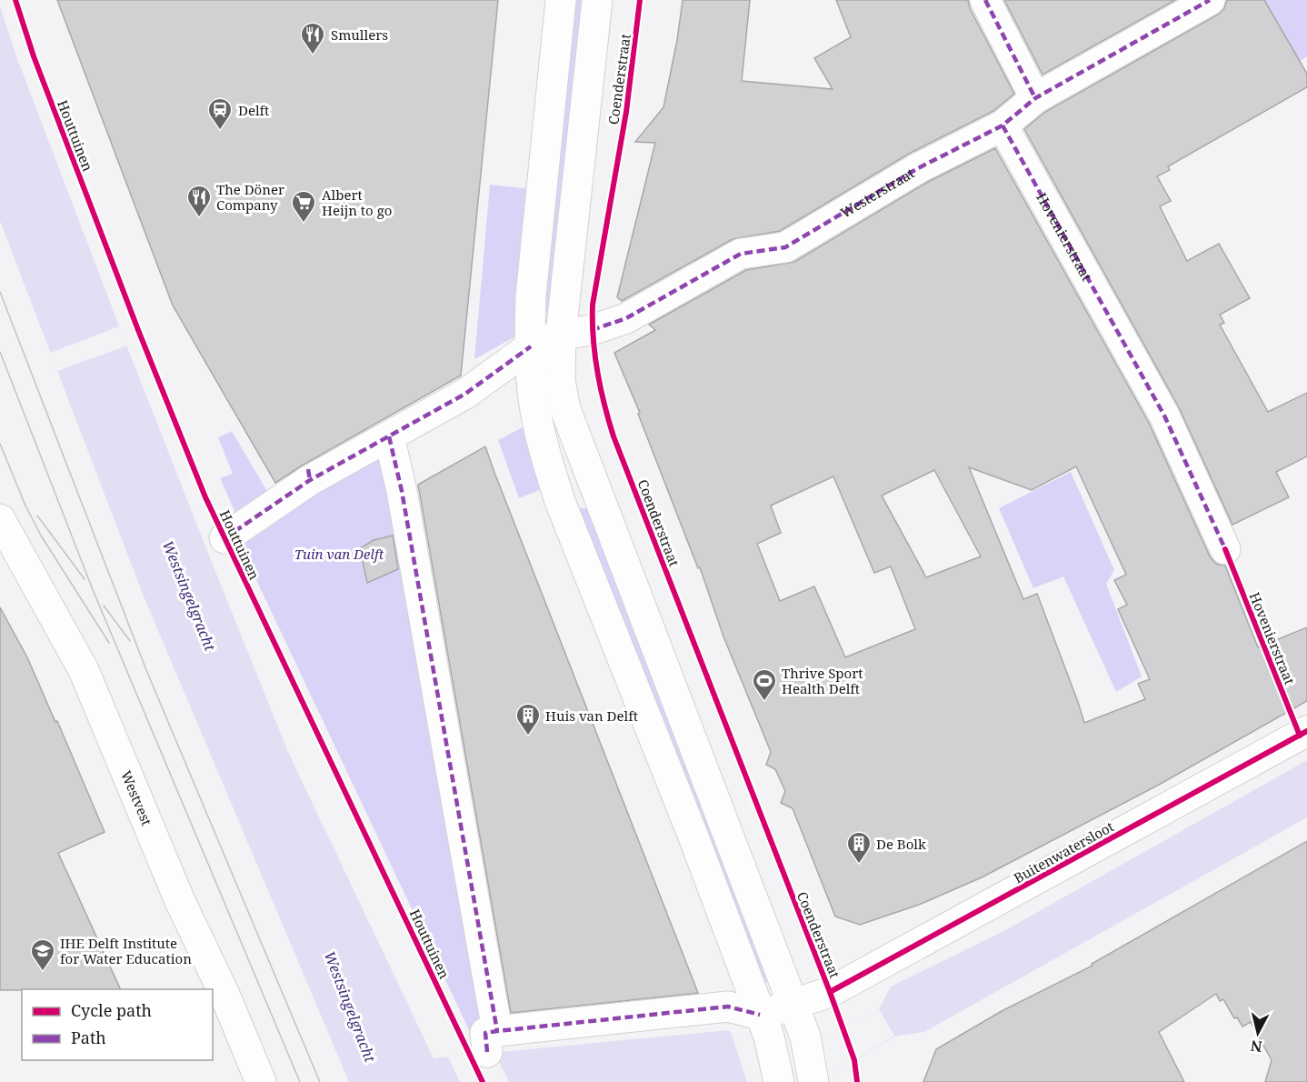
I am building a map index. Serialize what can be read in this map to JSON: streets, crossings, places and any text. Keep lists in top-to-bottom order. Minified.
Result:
{"streets":{"street":["Coenderstraat","Houttuinen","Westerstraat","Hovenierstraat","Westvest","Buitenwatersloot"]},"crossings":[["Coenderstraat","Westerstraat"],["Coenderstraat","Buitenwatersloot"],["Houttuinen","Westerstraat"],["Westerstraat","Hovenierstraat"]],"water":["Westsingelgracht"],"parks":["Tuin van Delft"],"places":{"restaurant":["Smullers","The Döner Company"],"station":["Delft"],"supermarket":["Albert Heijn to go"],"sports":["Thrive Sport Health Delft"],"building":["Huis van Delft","De Bolk"],"school or university":["IHE Delft Institute for Water Education"]},"legend":["Cycle path","Path"],"north":"bottom"}
